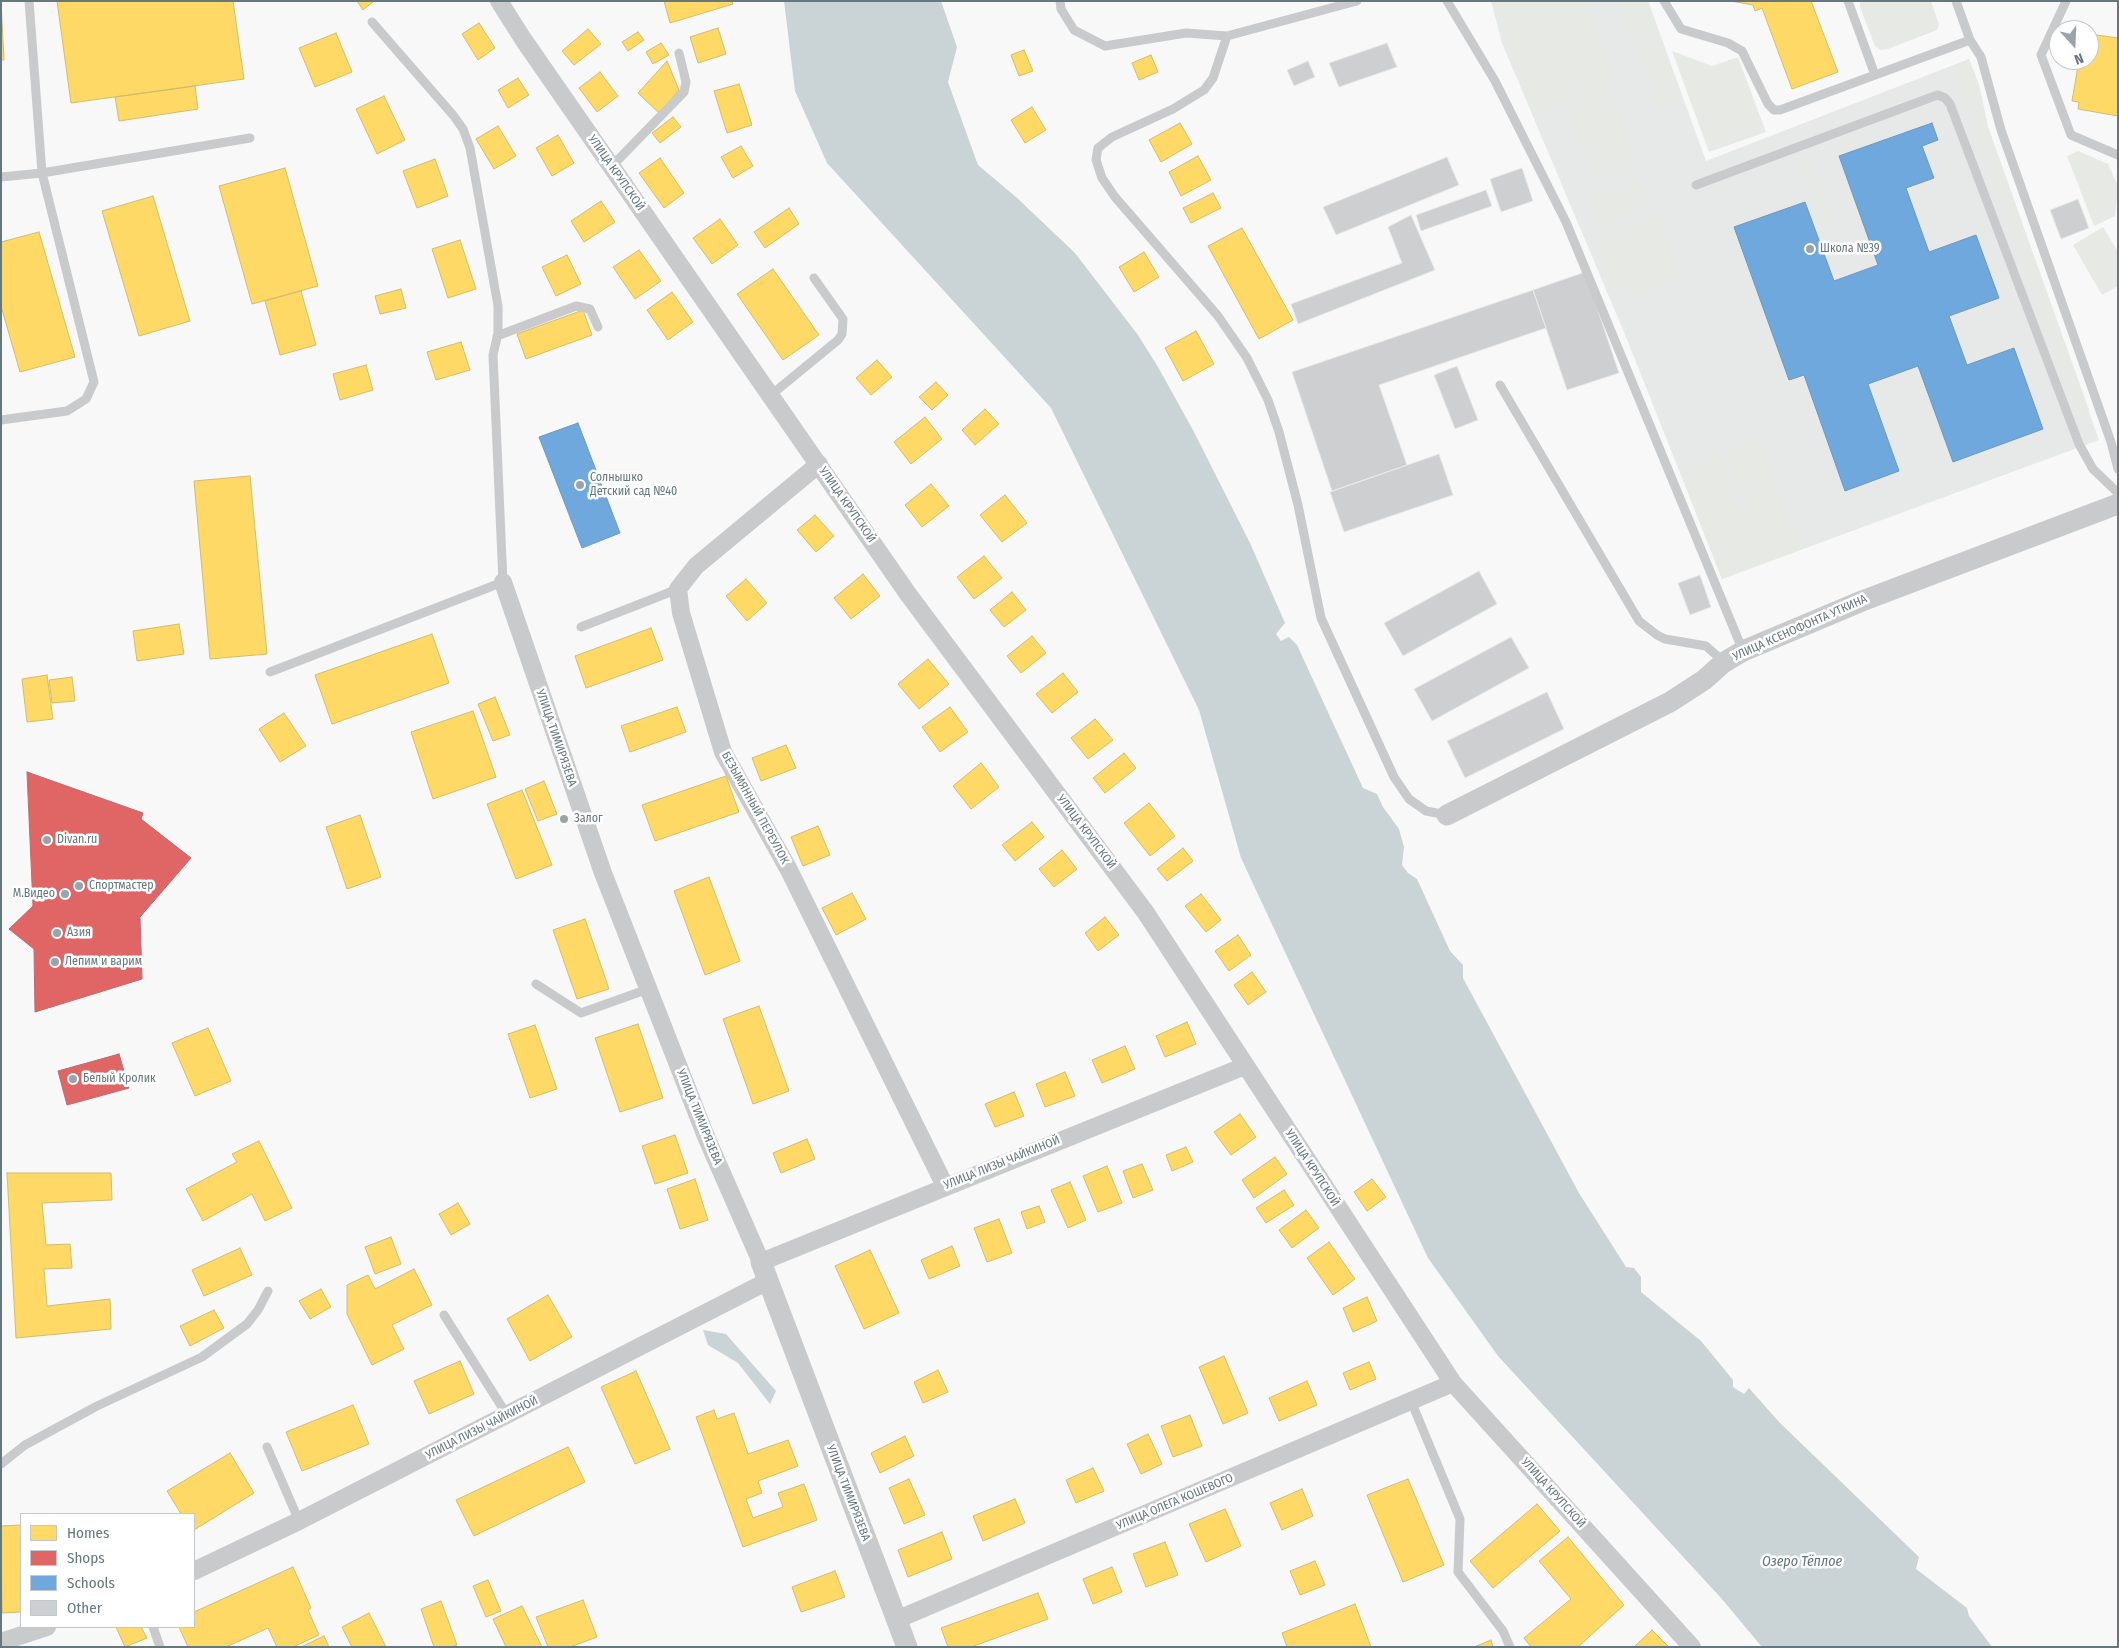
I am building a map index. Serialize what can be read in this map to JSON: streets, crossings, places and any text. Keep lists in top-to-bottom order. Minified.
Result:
{"streets":{"street":["УЛИЦА КРУПСКОЙ","УЛИЦА КСЕНОФОНТА УТКИНА","УЛИЦА ТИМИРЯЗЕВА","БЕЗЫМЯННЫЙ ПЕРЕУЛОК","УЛИЦА ЛИЗЫ ЧАЙКИНОЙ","УЛИЦА ОЛЕГА КОШЕВОГО"]},"crossings":[["УЛИЦА КРУПСКОЙ","УЛИЦА ЛИЗЫ ЧАЙКИНОЙ"],["УЛИЦА КРУПСКОЙ","УЛИЦА ОЛЕГА КОШЕВОГО"],["УЛИЦА ТИМИРЯЗЕВА","УЛИЦА ЛИЗЫ ЧАЙКИНОЙ"],["УЛИЦА ТИМИРЯЗЕВА","УЛИЦА ОЛЕГА КОШЕВОГО"],["БЕЗЫМЯННЫЙ ПЕРЕУЛОК","УЛИЦА ЛИЗЫ ЧАЙКИНОЙ"]],"water":["Озеро Тёплое"],"places":["Школа №39","Солнышко Детский сад №40","Залог","Divan.ru","Спортмастер","М.Видео","Азия","Лепим и варим","Белый Кролик"],"legend":["Homes","Shops","Schools","Other"],"north":"bottom"}
